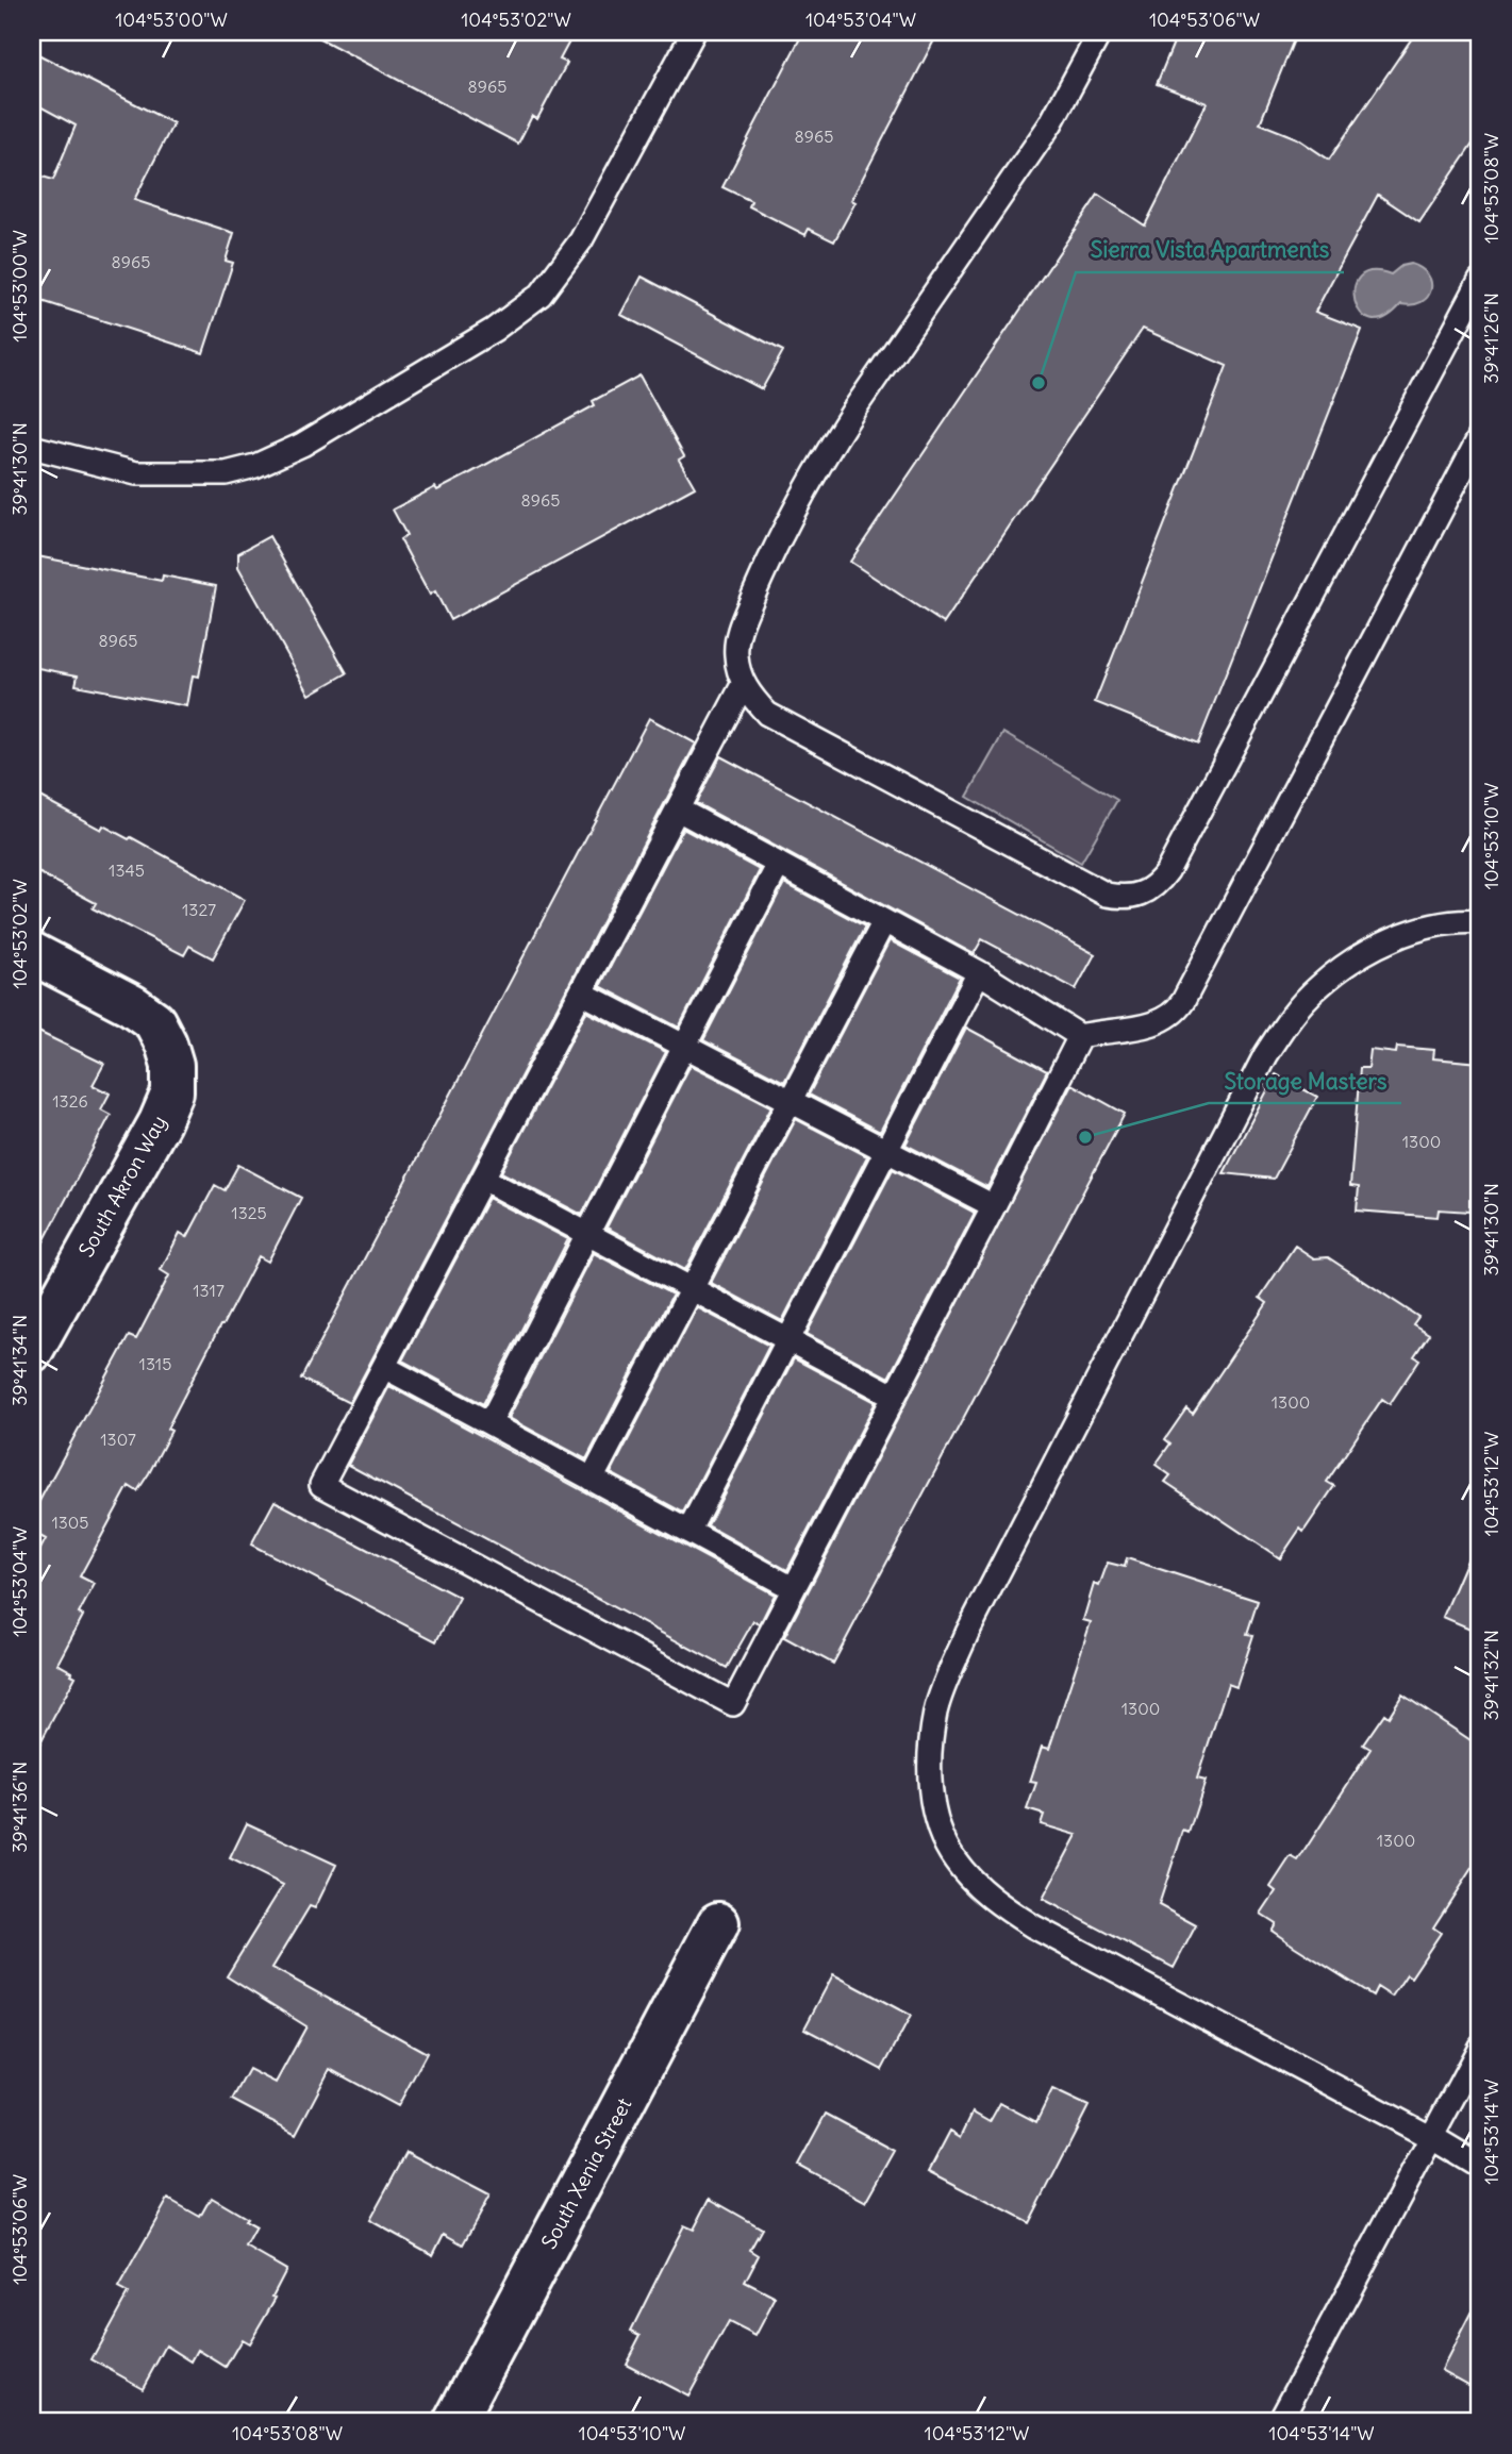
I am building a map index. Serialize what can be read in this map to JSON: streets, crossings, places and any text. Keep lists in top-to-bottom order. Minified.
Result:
{"streets":{"street":["South Akron Way","South Xenia Street"]},"places":["Sierra Vista Apartments","Storage Masters"],"house_numbers":["8965","8965","8965","8965","8965","1345","1327","1326","1300","1325","1317","1315","1300","1307","1305","1300","1300"],"coordinates":["104°53'00\"W","104°53'02\"W","104°53'04\"W","104°53'06\"W","104°53'08\"W","39°41'26\"N","39°41'30\"N","104°53'10\"W","39°41'34\"N","104°53'12\"W","39°41'32\"N","39°41'36\"N","104°53'14\"W"]}
